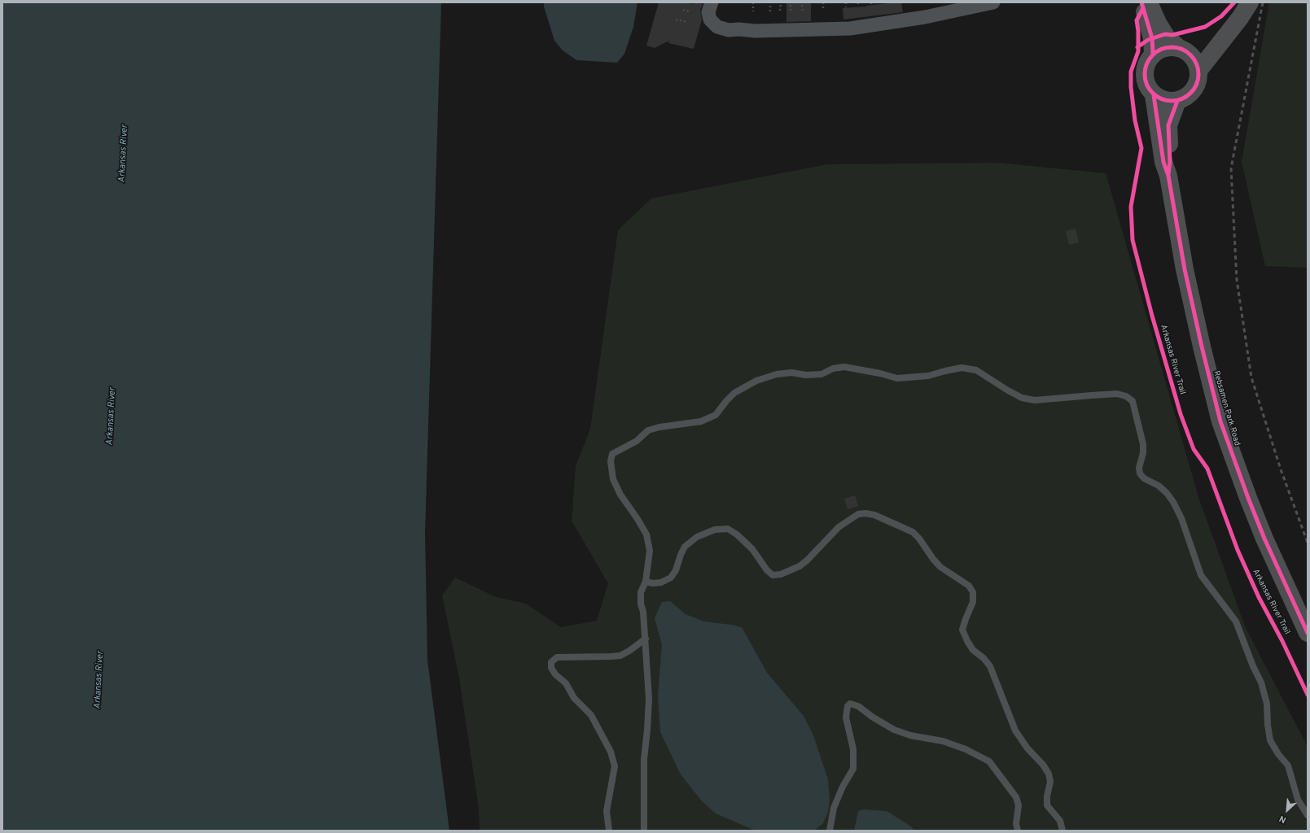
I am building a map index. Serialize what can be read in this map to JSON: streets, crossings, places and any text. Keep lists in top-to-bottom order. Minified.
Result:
{"streets":{"street":["Rebsamen Park Road"],"cycle path":["Arkansas River Trail"]},"water":["Arkansas River"],"north":"bottom left"}
